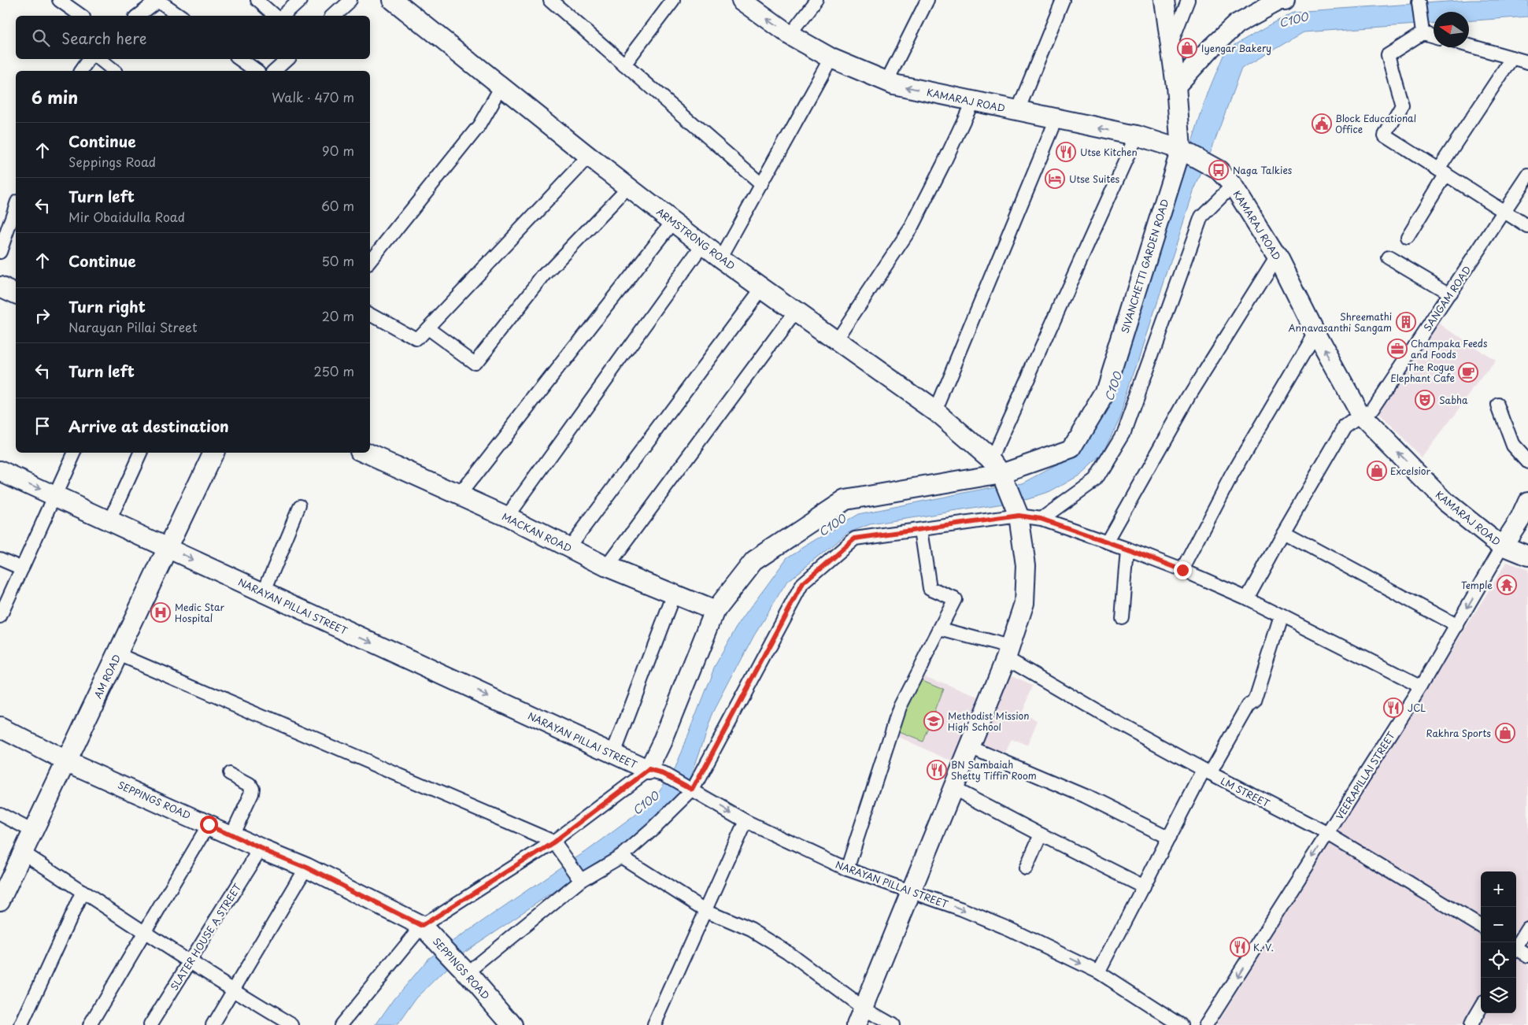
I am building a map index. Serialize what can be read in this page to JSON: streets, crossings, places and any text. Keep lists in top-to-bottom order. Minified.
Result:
{"streets":{"street":["KAMARAJ ROAD","ARMSTRONG ROAD","SIVANCHETTI GARDEN ROAD","SANGAM ROAD","MACKAN ROAD","NARAYAN PILLAI STREET","AM ROAD","VEERAPILLAI STREET","LM STREET","SEPPINGS ROAD","SLATER HOUSE A STREET"]},"crossings":[["KAMARAJ ROAD","SIVANCHETTI GARDEN ROAD"],["KAMARAJ ROAD","SANGAM ROAD"],["KAMARAJ ROAD","VEERAPILLAI STREET"],["ARMSTRONG ROAD","SIVANCHETTI GARDEN ROAD"],["SIVANCHETTI GARDEN ROAD","MACKAN ROAD"],["SIVANCHETTI GARDEN ROAD","NARAYAN PILLAI STREET"],["NARAYAN PILLAI STREET","AM ROAD"],["AM ROAD","SEPPINGS ROAD"],["VEERAPILLAI STREET","LM STREET"],["SEPPINGS ROAD","SLATER HOUSE A STREET"]],"one_way":["VEERAPILLAI STREET"],"water":["C100"],"places":{"shop":["Iyengar Bakery","Excelsior","Rakhra Sports"],"public building":["Block Educational Office"],"restaurant":["Utse Kitchen","JCL","BN Sambaiah Shetty Tiffin Room","K. V."],"bus stop":["Naga Talkies"],"hotel":["Utse Suites"],"building":["Shreemathi Annavasanthi Sangam"],"office":["Champaka Feeds and Foods"],"cafe":["The Rogue Elephant Cafe"],"theatre":["Sabha"],"temple":["Temple"],"hospital":["Medic Star Hospital"],"school or university":["Methodist Mission High School"]},"north":"left","page":{"search":"Search here","heading":["6 min","Walk · 470 m"],"list":[["Continue","Seppings Road","90 m"],["Turn left","Mir Obaidulla Road","60 m"],["Continue","50 m"],["Turn right","Narayan Pillai Street","20 m"],["Turn left","250 m"],"Arrive at destination"],"map_buttons":["+","−"]}}
